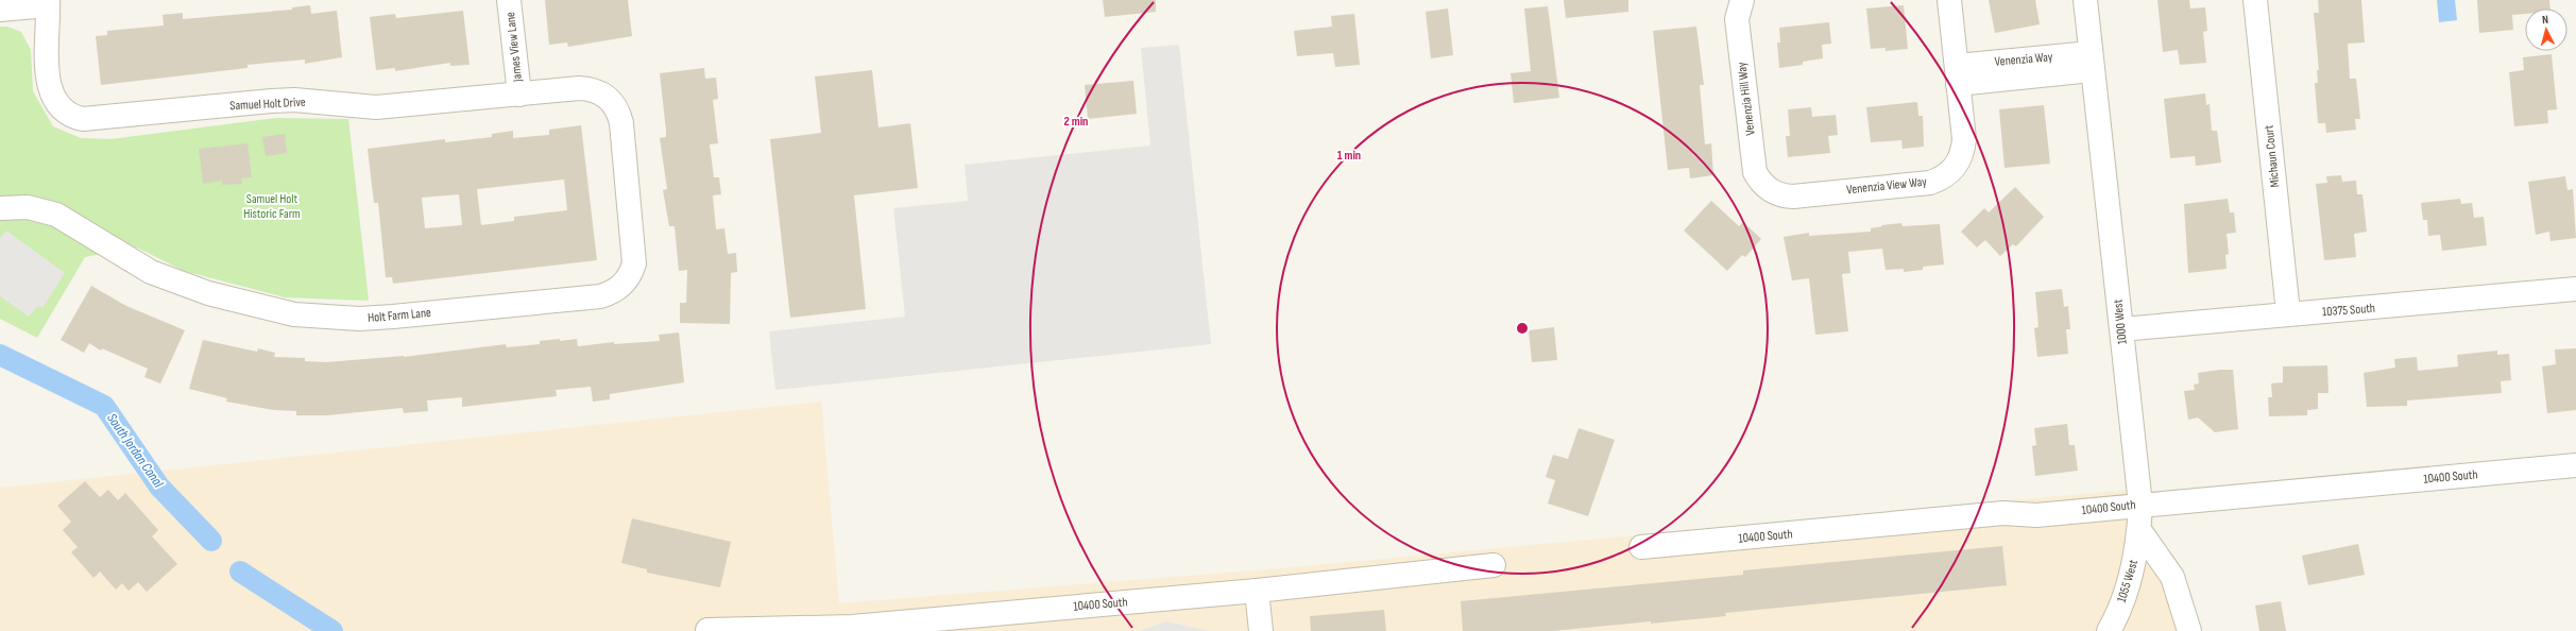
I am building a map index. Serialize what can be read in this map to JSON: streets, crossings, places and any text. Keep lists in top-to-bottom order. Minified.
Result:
{"streets":{"street":["James View Lane","Venenzia Way","Venenzia Hill Way","Samuel Holt Drive","Michaun Court","Venenzia View Way","10375 South","Holt Farm Lane","1000 West","10400 South","1055 West"]},"crossings":[["James View Lane","Samuel Holt Drive"],["Venenzia Way","Venenzia View Way"],["Venenzia Way","1000 West"],["Venenzia Hill Way","Venenzia View Way"],["Samuel Holt Drive","Holt Farm Lane"],["Michaun Court","10375 South"],["10375 South","1000 West"],["1000 West","10400 South"],["1000 West","1055 West"]],"water":["South Jordan Canal"],"parks":["Samuel Holt Historic Farm"],"north":"top","rings":["2 min","1 min"]}
